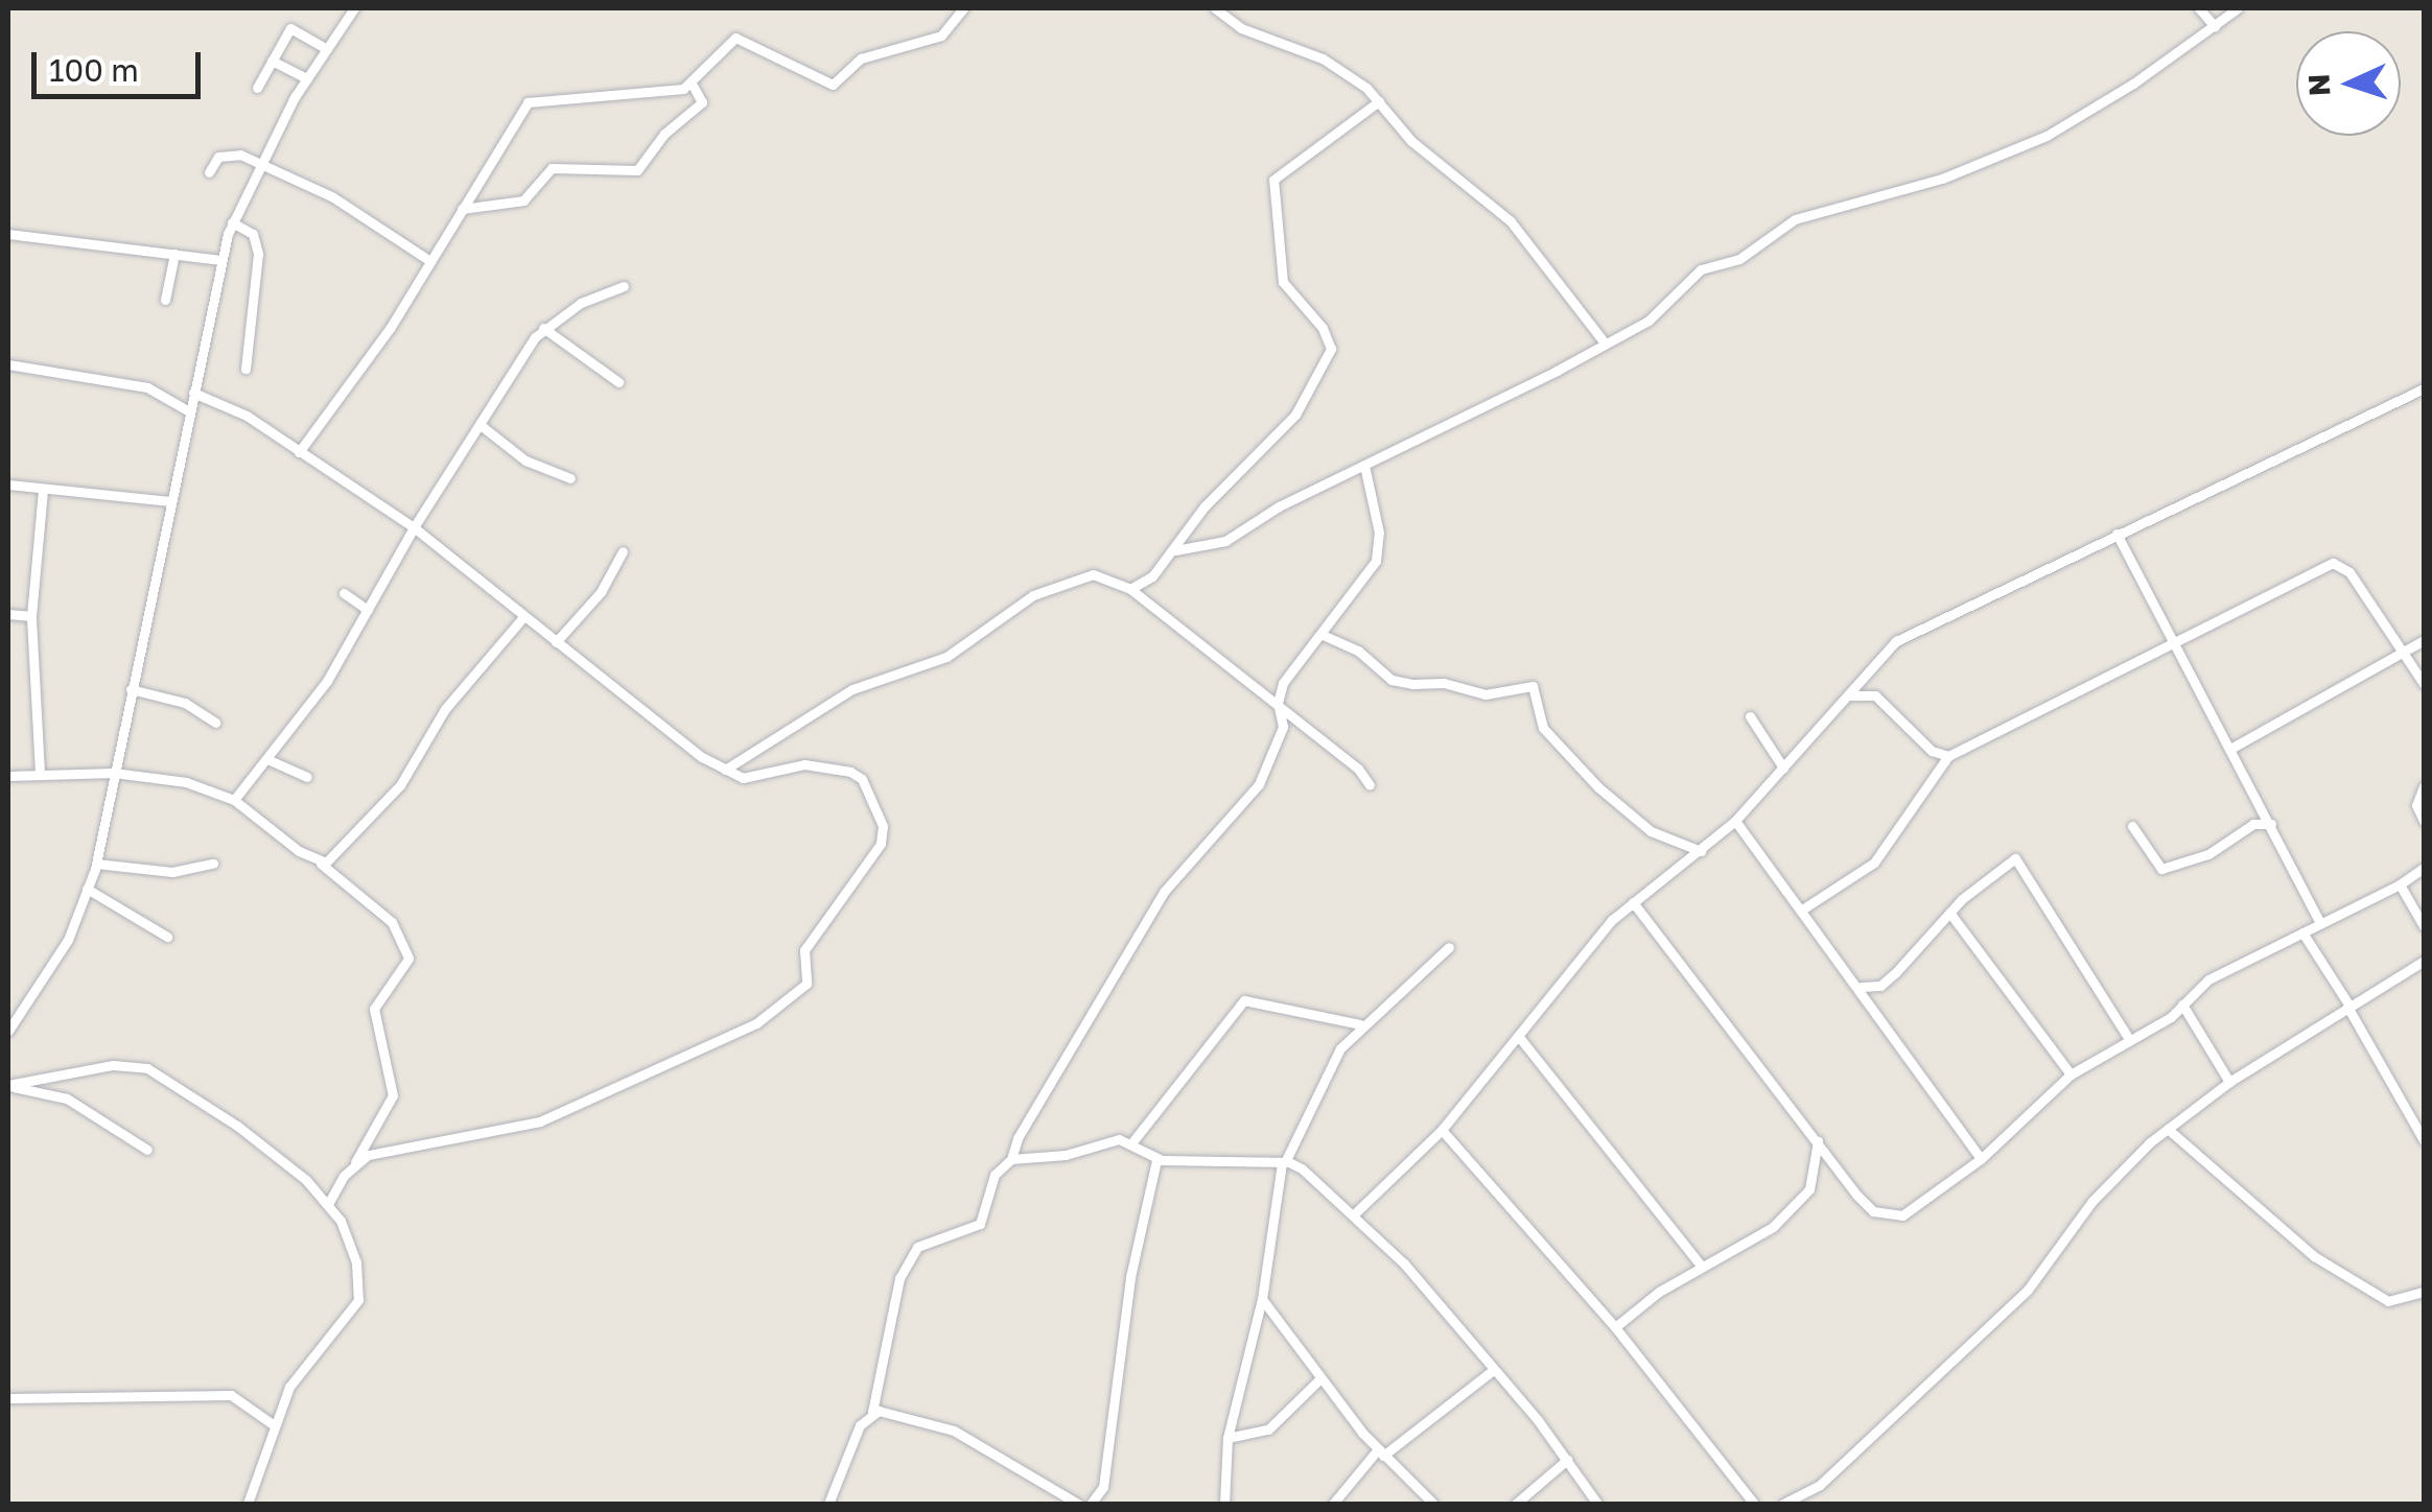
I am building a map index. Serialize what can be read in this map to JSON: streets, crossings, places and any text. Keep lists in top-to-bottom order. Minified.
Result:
{"scale_bar":"100 m","north":"left"}
